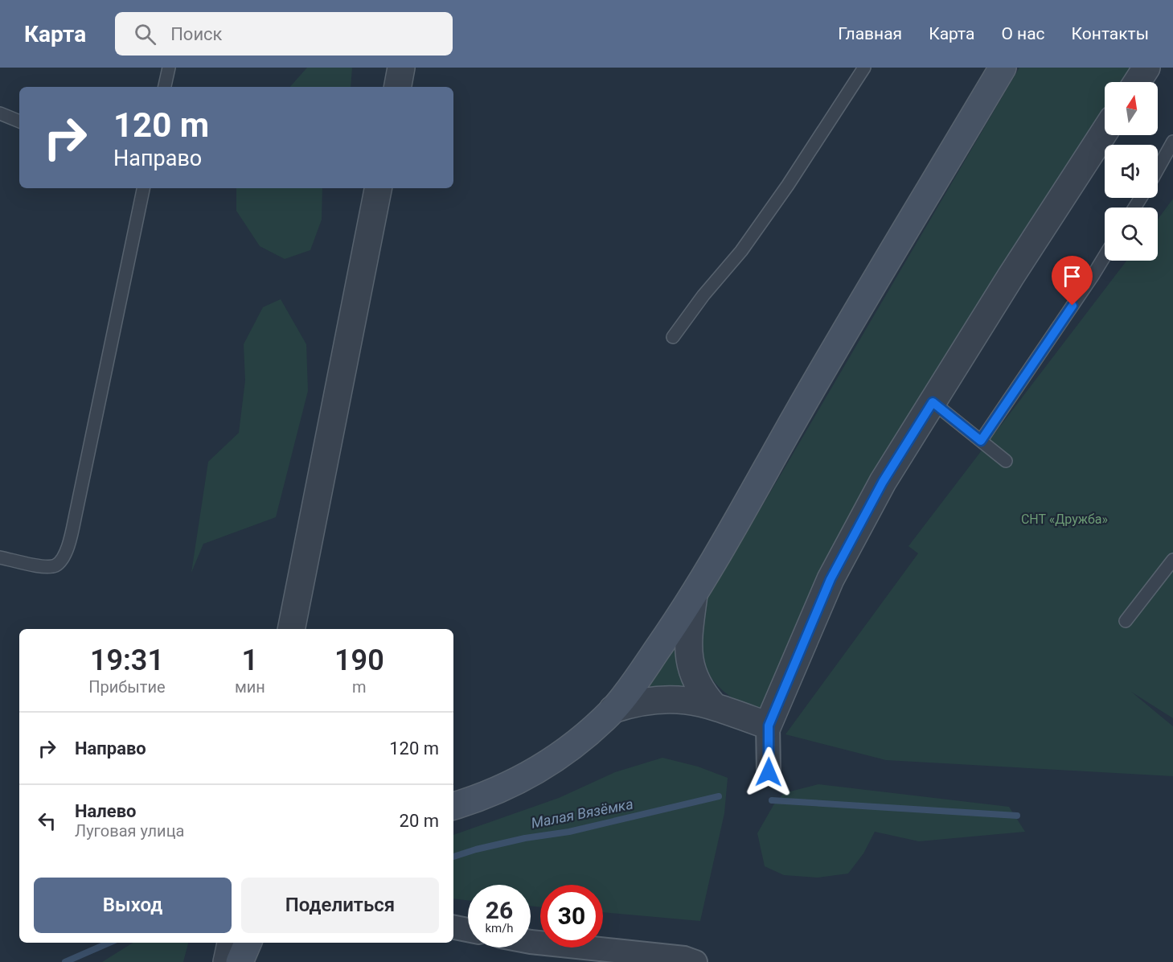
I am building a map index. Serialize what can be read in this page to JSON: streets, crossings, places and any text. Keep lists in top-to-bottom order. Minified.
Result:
{"water":["Малая Вязёмка"],"parks":["СНТ «Дружба»"],"north":"top","page":{"header":"Карта","search":"Поиск","nav":["Главная","Карта","О нас","Контакты"],"turn":["120 m","Направо"],"eta":["19:31","Прибытие","1","мин","190","m"],"list":[{"name":"Направо","value":"120 m"},{"name":"Налево","note":"Луговая улица","value":"20 m"}],"buttons":["Выход","Поделиться"],"speed":"26 km/h","limit":"30"}}
